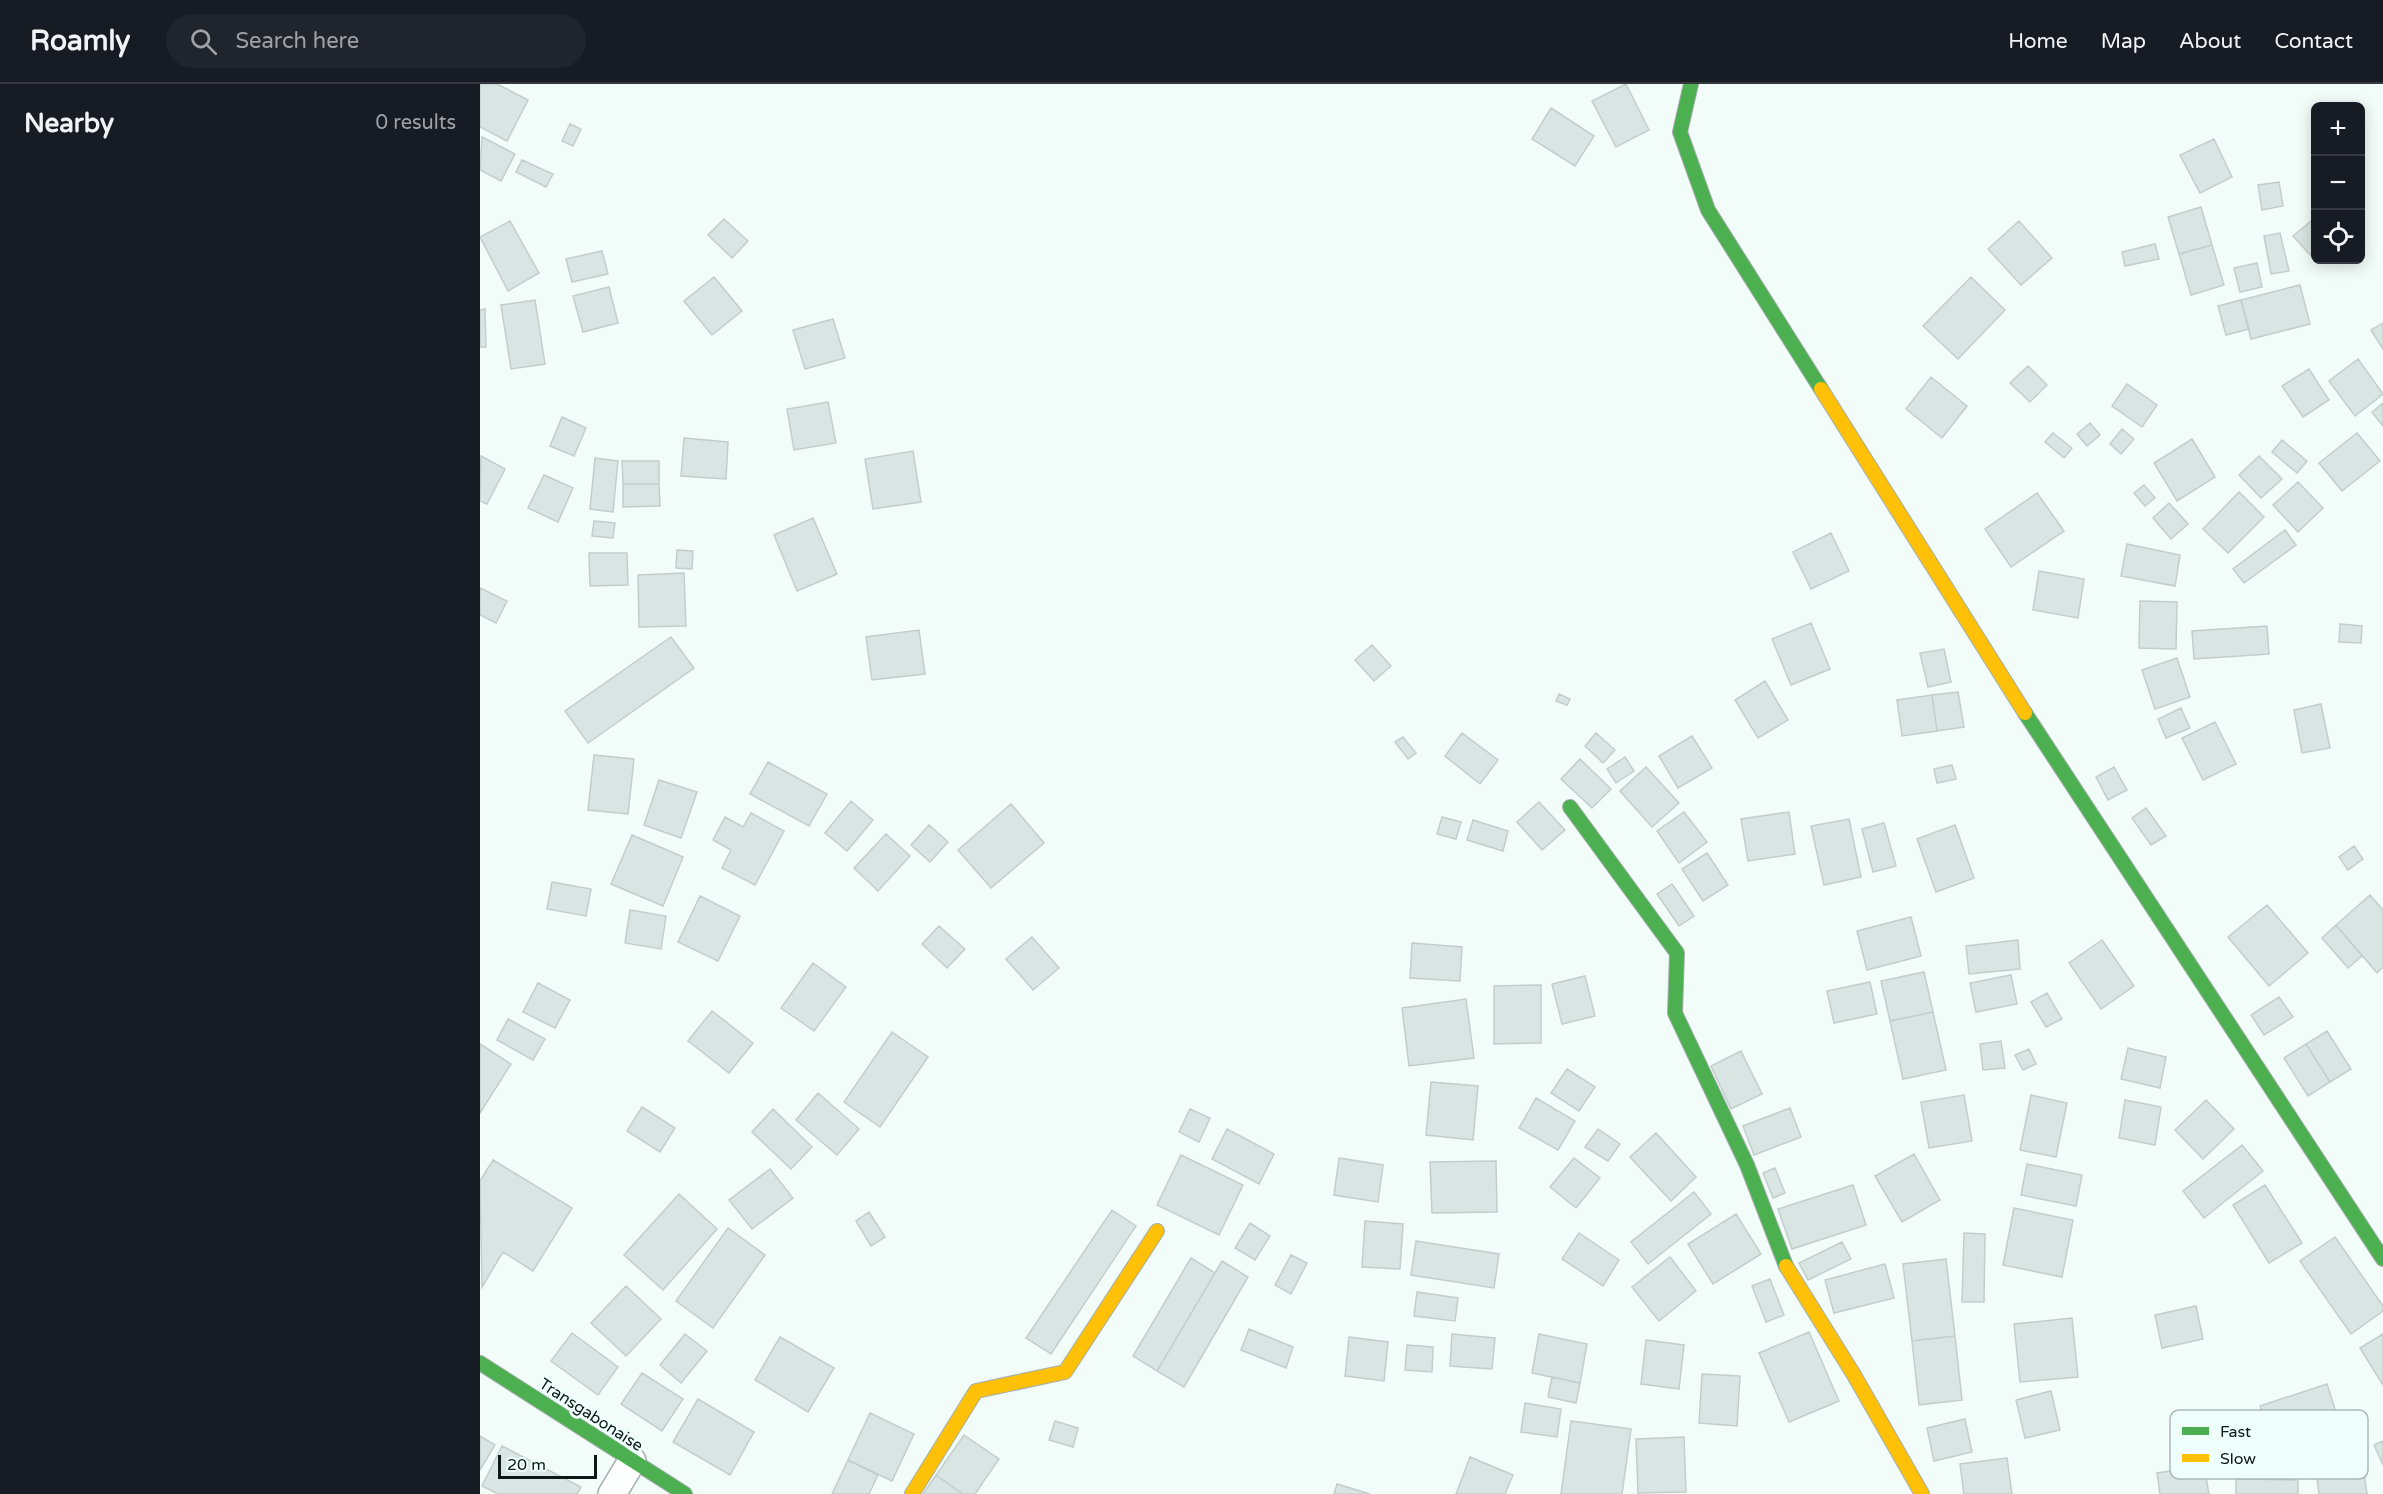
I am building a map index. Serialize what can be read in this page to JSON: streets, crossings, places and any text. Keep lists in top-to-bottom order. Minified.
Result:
{"streets":{"main road":["Transgabonaise"]},"legend":["Fast","Slow"],"scale_bar":"20 m","page":{"header":"Roamly","search":"Search here","nav":["Home","Map","About","Contact"],"heading":["Nearby","0 results"],"map_buttons":["+","−"],"scale":"20 m"}}
